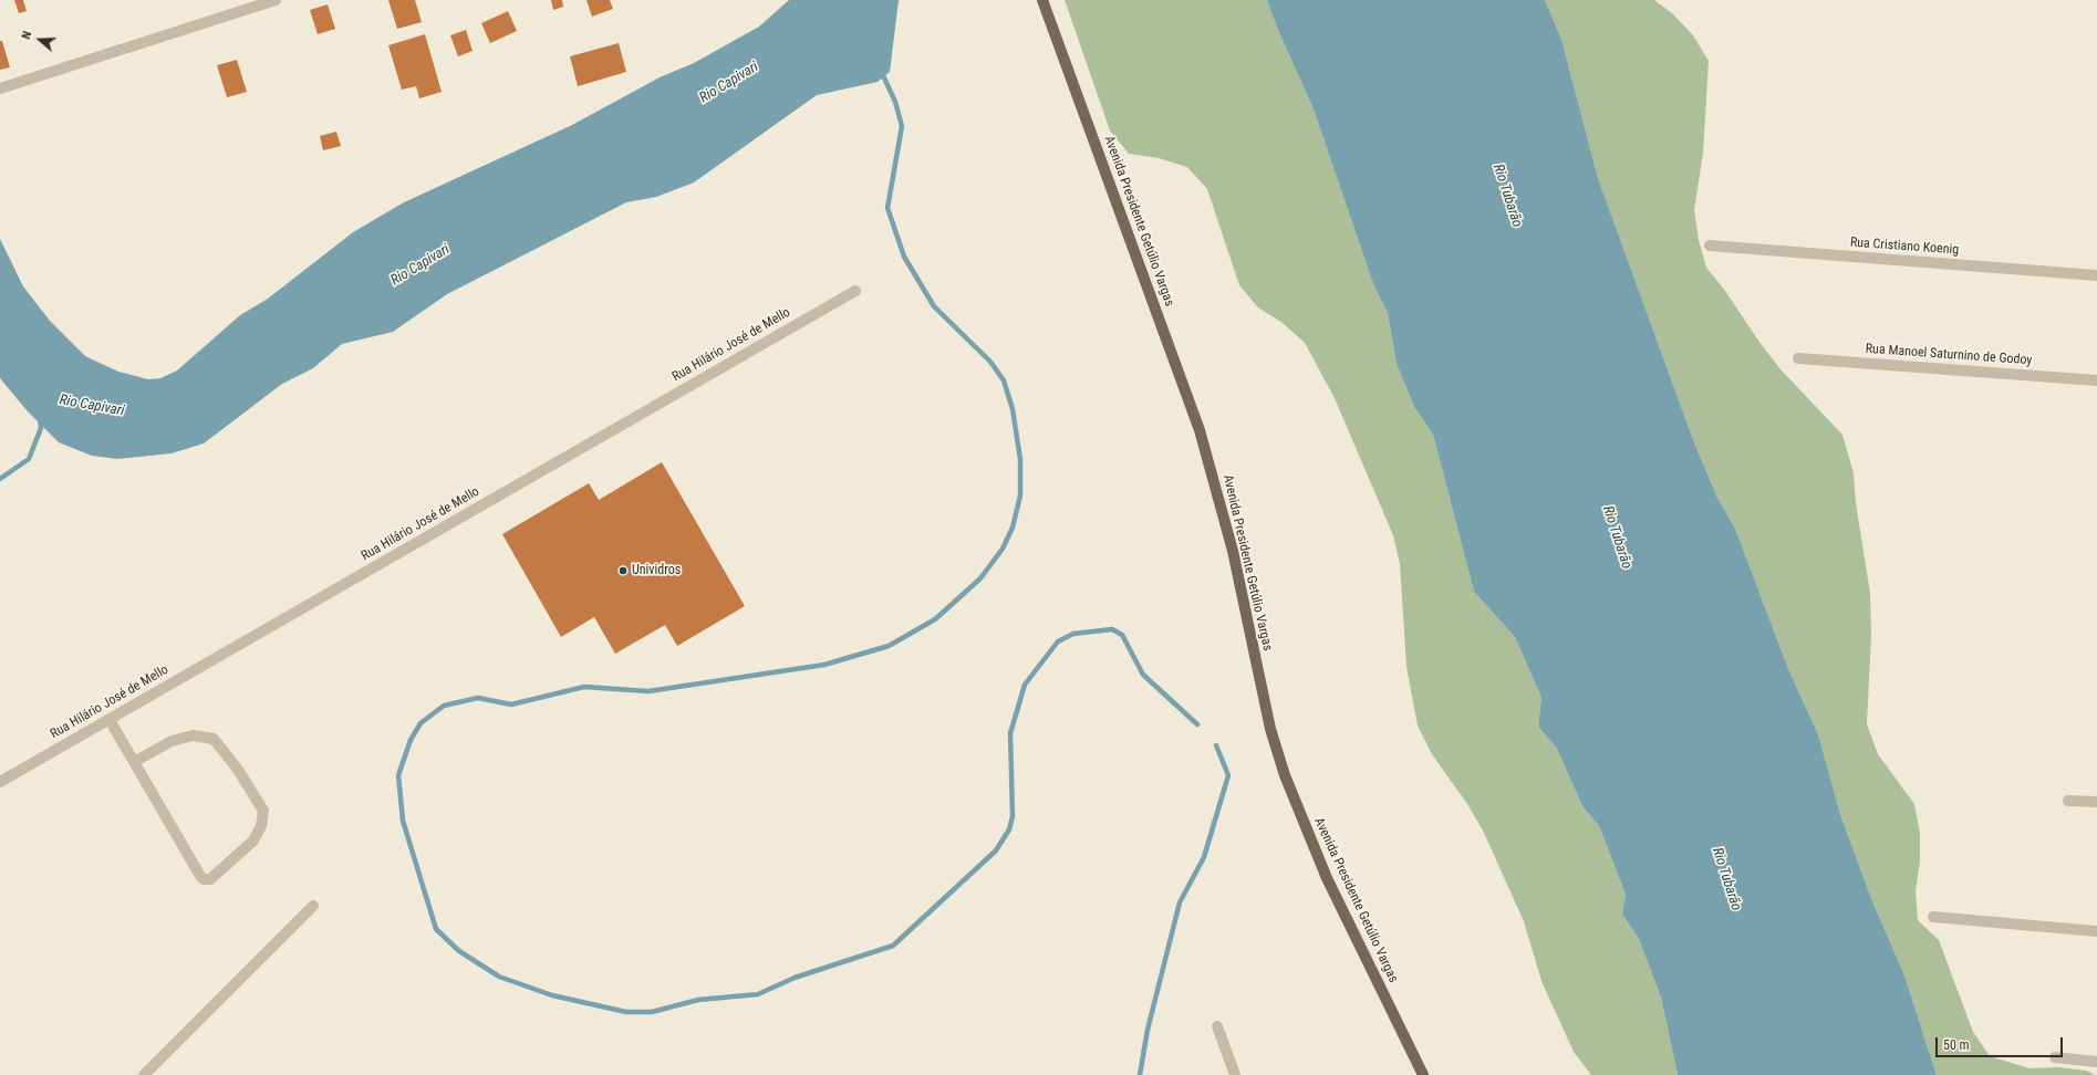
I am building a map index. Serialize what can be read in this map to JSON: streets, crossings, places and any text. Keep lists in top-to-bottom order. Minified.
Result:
{"streets":{"main road":["Avenida Presidente Getúlio Vargas"],"street":["Rua Cristiano Koenig","Rua Hilário José de Mello","Rua Manoel Saturnino de Godoy"]},"water":["Rio Capivari","Rio Tubarão"],"places":["Unividros"],"scale_bar":"50 m","north":"left"}
